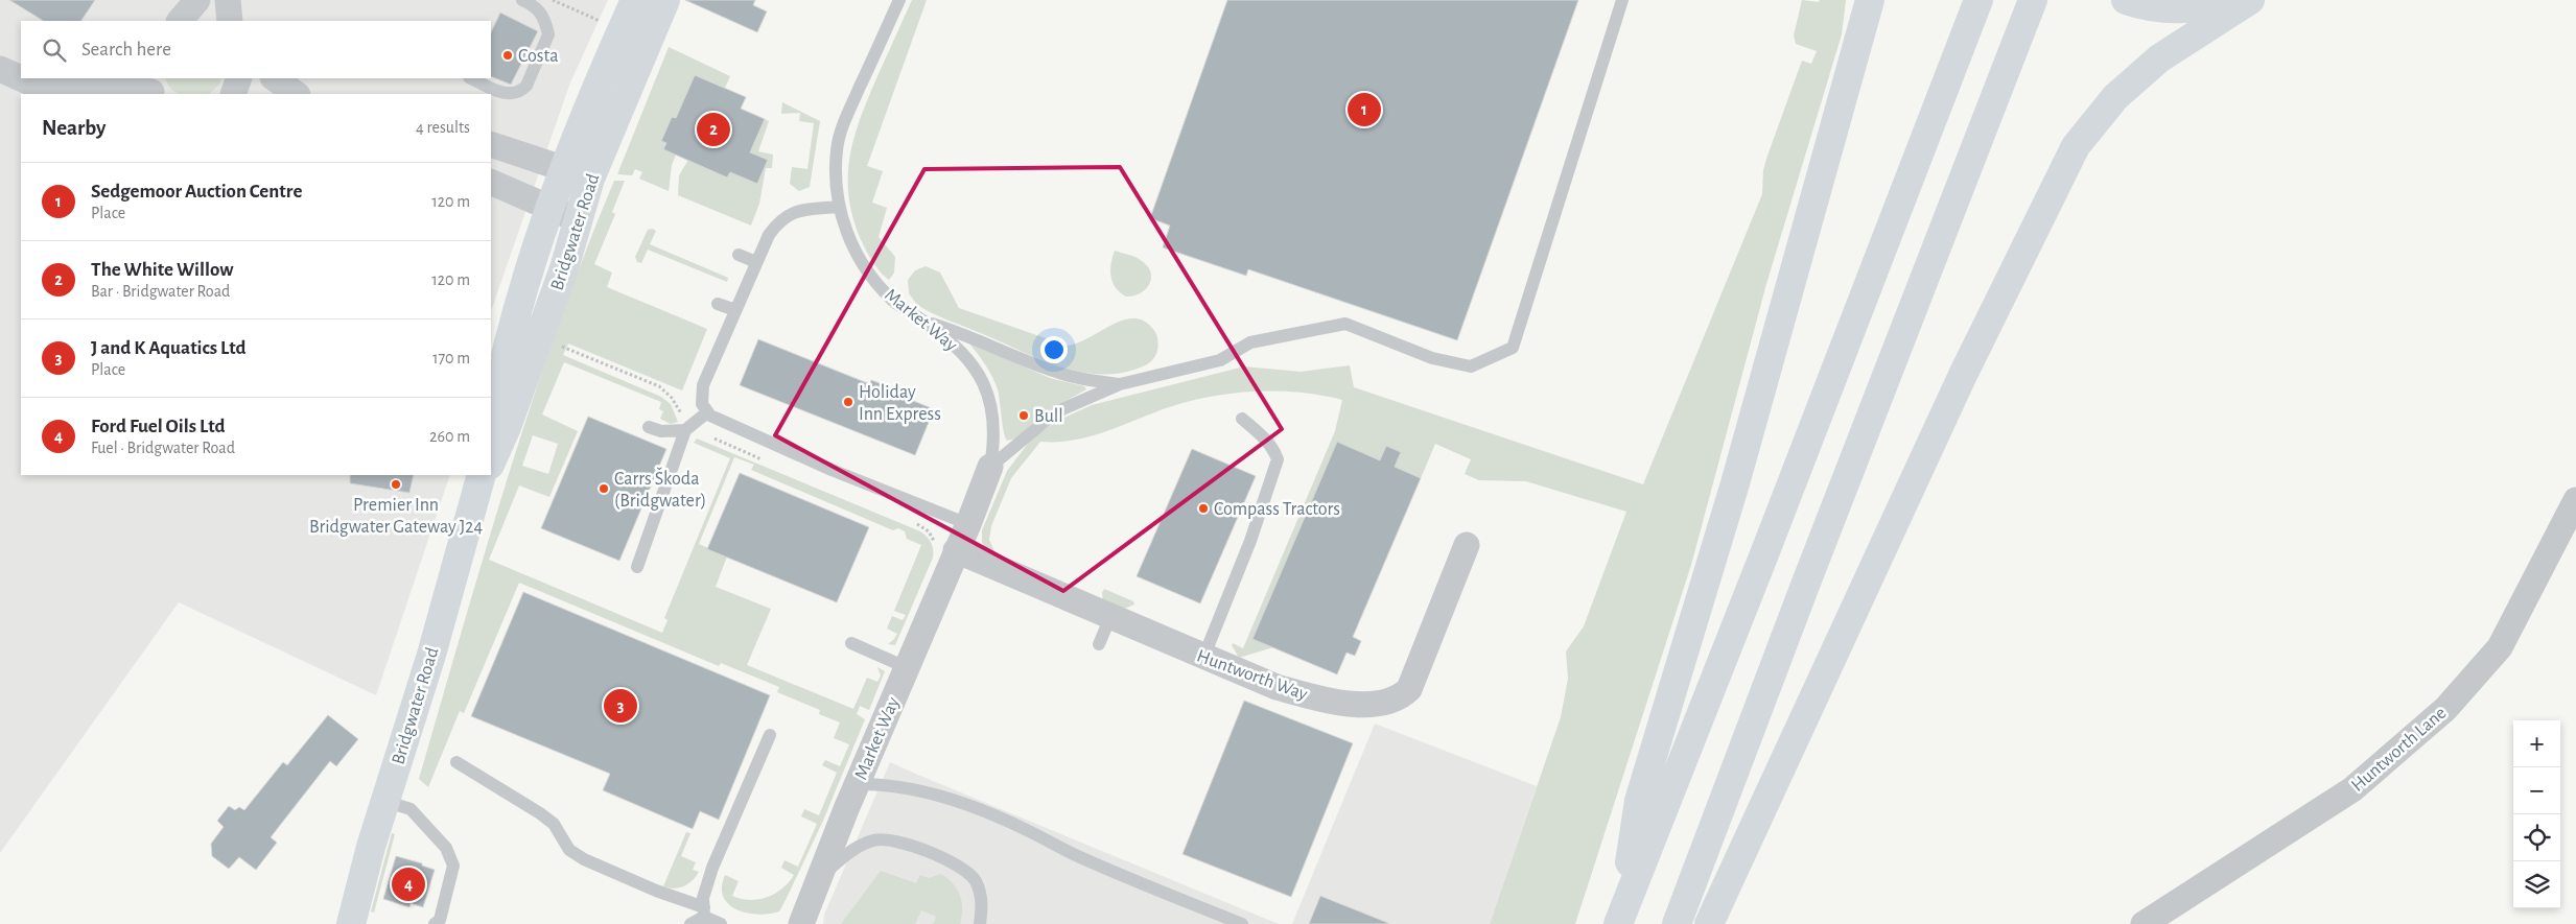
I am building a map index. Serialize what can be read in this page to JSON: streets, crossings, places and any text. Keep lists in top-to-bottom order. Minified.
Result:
{"streets":{"main road":["Bridgwater Road"],"street":["Market Way","Huntworth Way","Huntworth Lane"]},"crossings":[["Market Way","Huntworth Way"]],"places":["Costa","Holiday Inn Express","Bull","Premier Inn Bridgwater Gateway J24","Carrs Škoda (Bridgwater)","Compass Tractors"],"page":{"search":"Search here","pins":["1","2","3","4"],"heading":["Nearby","4 results"],"list":[{"mark":"1","name":"Sedgemoor Auction Centre","note":"Place","value":"120 m"},{"mark":"2","name":"The White Willow","note":"Bar · Bridgwater Road","value":"120 m"},{"mark":"3","name":"J and K Aquatics Ltd","note":"Place","value":"170 m"},{"mark":"4","name":"Ford Fuel Oils Ltd","note":"Fuel · Bridgwater Road","value":"260 m"}],"map_buttons":["+","−"]}}
